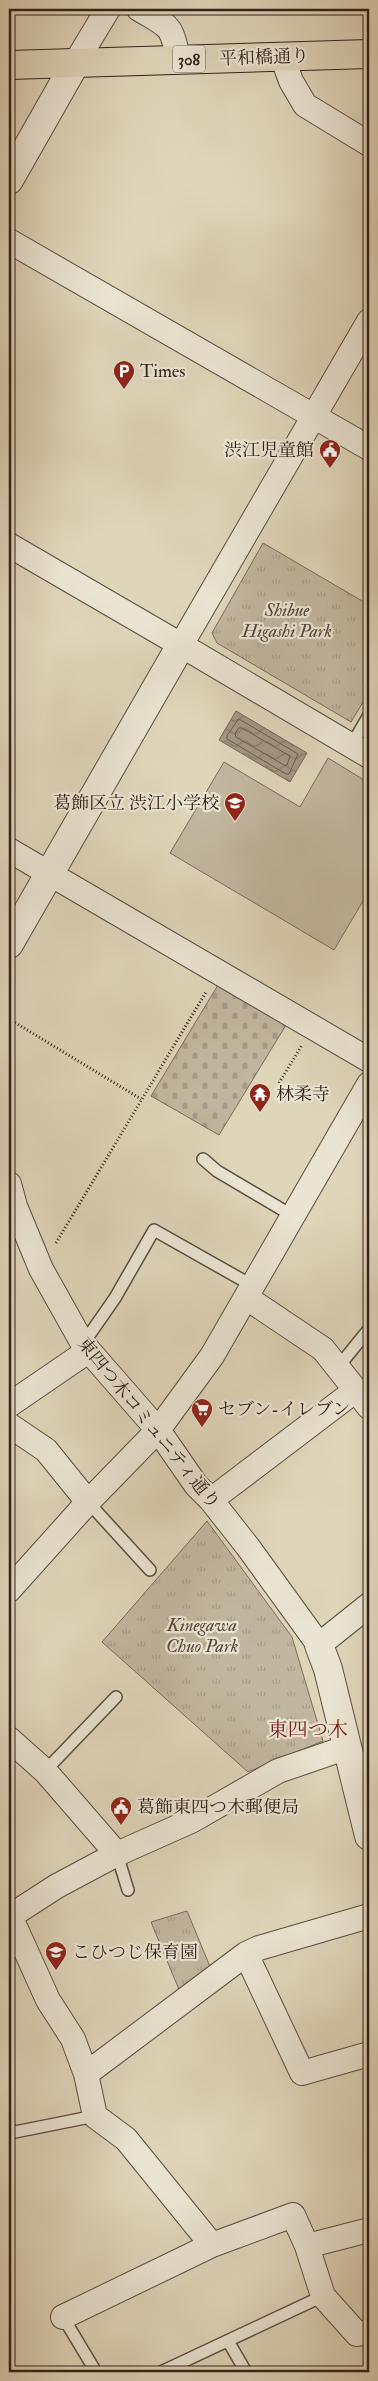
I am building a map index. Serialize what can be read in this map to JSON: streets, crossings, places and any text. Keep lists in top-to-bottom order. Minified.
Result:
{"streets":{"main road":["平和橋通り","308"],"street":["東四つ木コミュニティ通り"]},"districts":["東四つ木"],"parks":["Shibue Higashi Park","Kinegawa Chuo Park"],"places":{"parking":["Times"],"public building":["渋江児童館","葛飾東四つ木郵便局"],"school or university":["葛飾区立 渋江小学校","こひつじ保育園"],"temple":["林柔寺"],"supermarket":["セブン-イレブン"]}}
